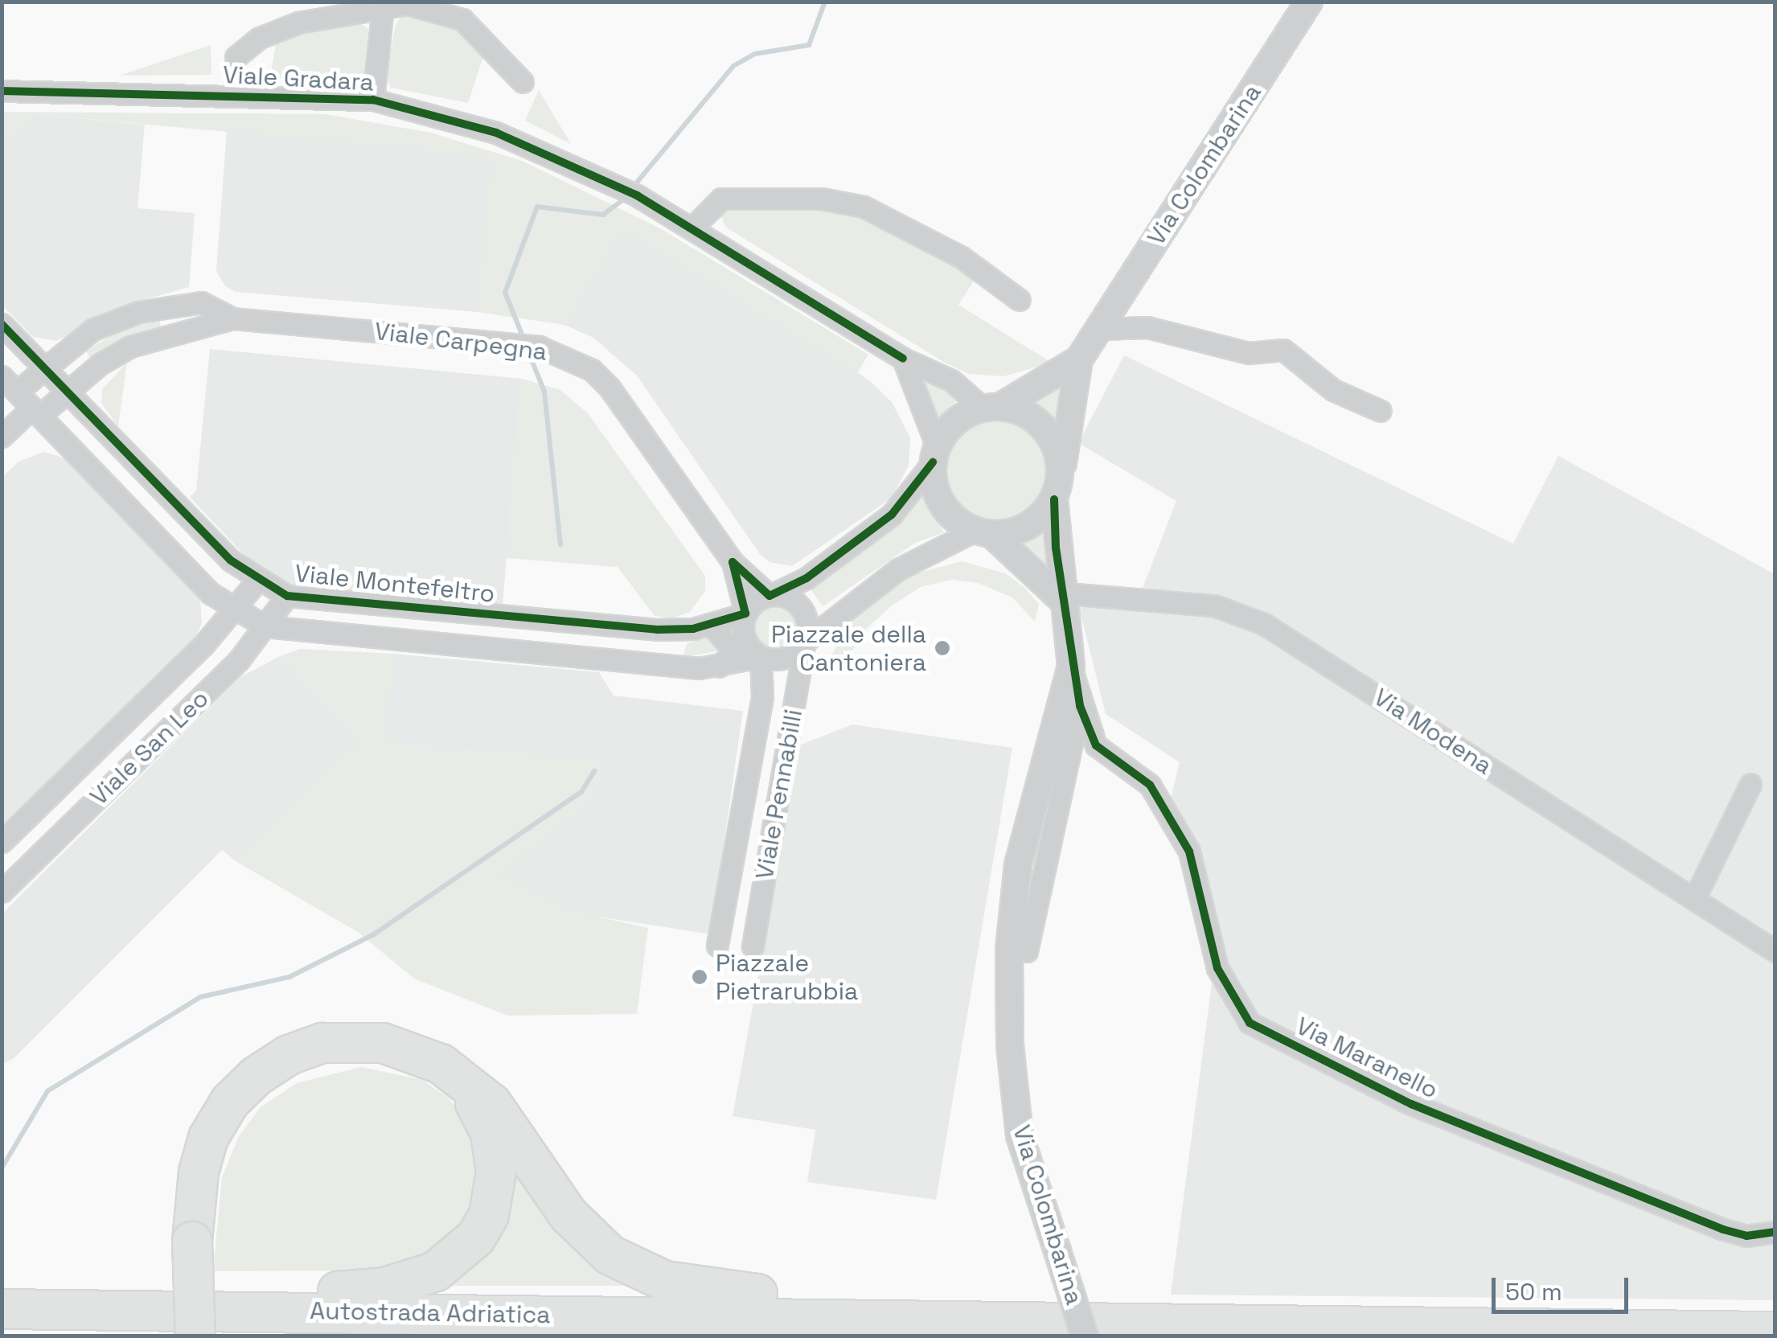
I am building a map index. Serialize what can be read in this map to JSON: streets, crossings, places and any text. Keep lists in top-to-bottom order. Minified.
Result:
{"streets":{"highway":["Autostrada Adriatica"],"street":["Viale Gradara","Via Colombarina","Viale Carpegna","Viale Montefeltro","Via Modena","Viale San Leo","Viale Pennabilli","Via Maranello"]},"crossings":[["Via Colombarina","Via Modena"],["Via Colombarina","Via Maranello"],["Via Colombarina","Autostrada Adriatica"],["Viale Carpegna","Viale Montefeltro"],["Viale Carpegna","Viale Pennabilli"],["Viale Montefeltro","Viale San Leo"],["Viale Montefeltro","Viale Pennabilli"]],"places":["Piazzale della Cantoniera","Piazzale Pietrarubbia"],"scale_bar":"50 m"}
